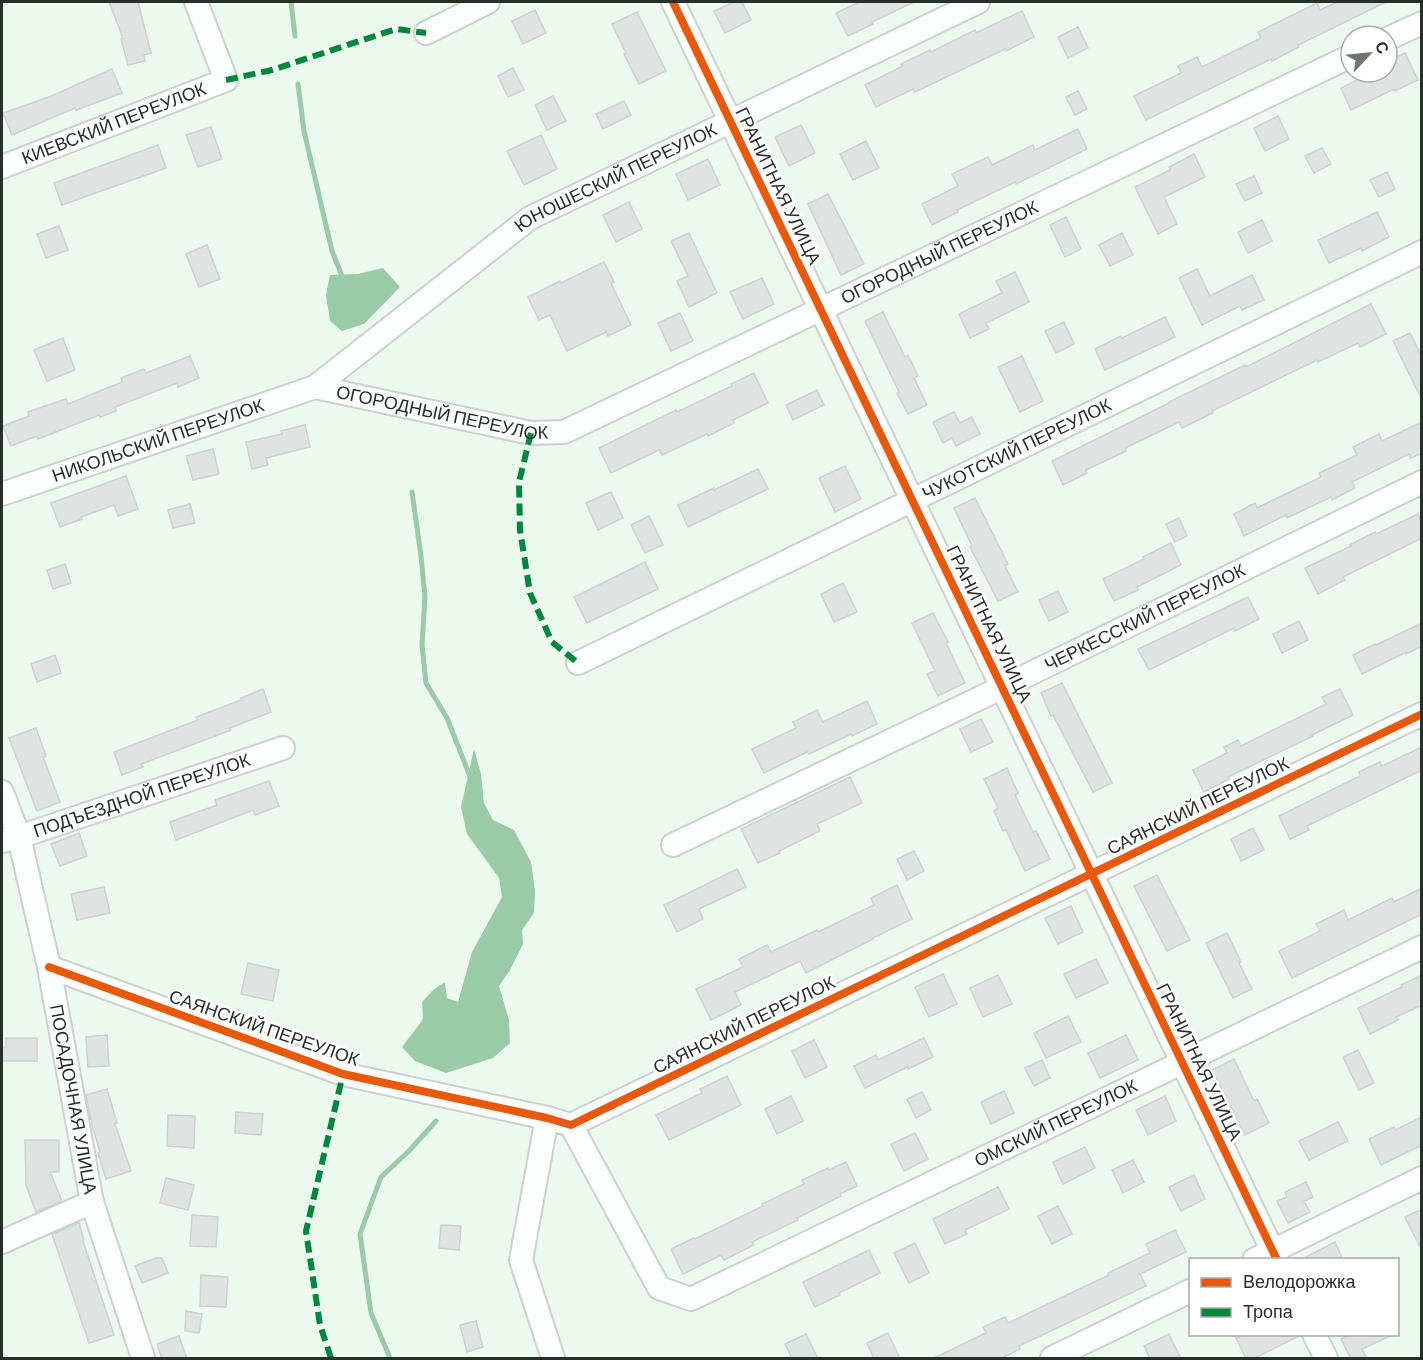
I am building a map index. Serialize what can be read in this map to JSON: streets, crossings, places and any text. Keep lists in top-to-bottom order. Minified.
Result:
{"streets":{"street":["КИЕВСКИЙ ПЕРЕУЛОК","ЮНОШЕСКИЙ ПЕРЕУЛОК","ГРАНИТНАЯ УЛИЦА","ОГОРОДНЫЙ ПЕРЕУЛОК","НИКОЛЬСКИЙ ПЕРЕУЛОК","ЧУКОТСКИЙ ПЕРЕУЛОК","ЧЕРКЕССКИЙ ПЕРЕУЛОК","ПОДЪЕЗДНОЙ ПЕРЕУЛОК","САЯНСКИЙ ПЕРЕУЛОК","ПОСАДОЧНАЯ УЛИЦА","ОМСКИЙ ПЕРЕУЛОК"]},"crossings":[["ЮНОШЕСКИЙ ПЕРЕУЛОК","ГРАНИТНАЯ УЛИЦА"],["ЮНОШЕСКИЙ ПЕРЕУЛОК","ОГОРОДНЫЙ ПЕРЕУЛОК"],["ЮНОШЕСКИЙ ПЕРЕУЛОК","НИКОЛЬСКИЙ ПЕРЕУЛОК"],["ГРАНИТНАЯ УЛИЦА","ОГОРОДНЫЙ ПЕРЕУЛОК"],["ГРАНИТНАЯ УЛИЦА","ЧУКОТСКИЙ ПЕРЕУЛОК"],["ГРАНИТНАЯ УЛИЦА","ЧЕРКЕССКИЙ ПЕРЕУЛОК"],["ГРАНИТНАЯ УЛИЦА","САЯНСКИЙ ПЕРЕУЛОК"],["ГРАНИТНАЯ УЛИЦА","ОМСКИЙ ПЕРЕУЛОК"],["ОГОРОДНЫЙ ПЕРЕУЛОК","НИКОЛЬСКИЙ ПЕРЕУЛОК"],["ПОДЪЕЗДНОЙ ПЕРЕУЛОК","ПОСАДОЧНАЯ УЛИЦА"],["САЯНСКИЙ ПЕРЕУЛОК","ПОСАДОЧНАЯ УЛИЦА"],["САЯНСКИЙ ПЕРЕУЛОК","ОМСКИЙ ПЕРЕУЛОК"]],"legend":["Велодорожка","Тропа"],"north":"top right"}
